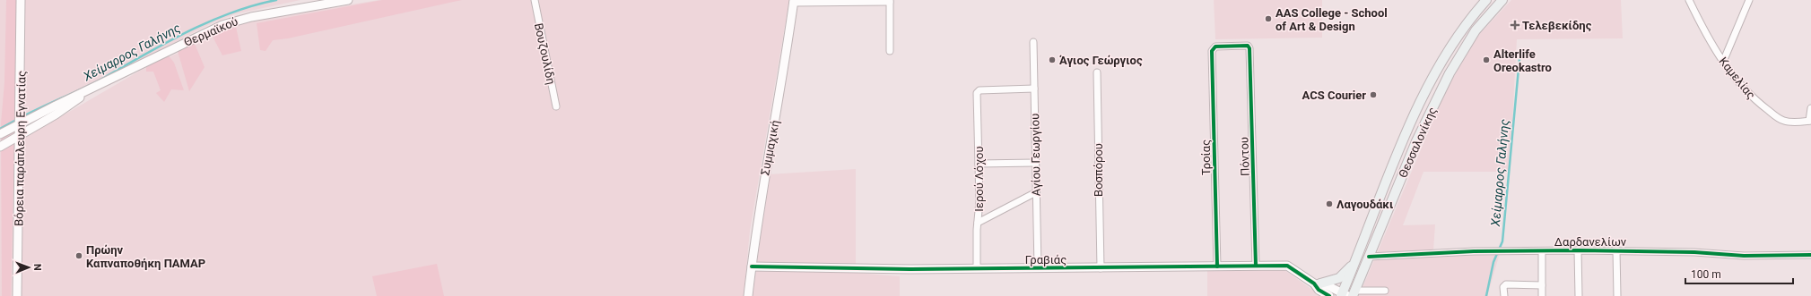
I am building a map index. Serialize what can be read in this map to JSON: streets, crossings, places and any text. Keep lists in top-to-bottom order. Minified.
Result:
{"streets":{"main road":["Θεσσαλονίκης"],"street":["Θερμαϊκού","Βουζουλίδη","Καμελίας","Συμμαχική","Βόρεια παράπλευρη Εγνατίας","Αγίου Γεωργίου","Πόντου","Τροίας","Βοσπόρου","Ιερού Λόχου","Δαρδανελίων","Γραβιάς"]},"crossings":[["Θερμαϊκού","Βόρεια παράπλευρη Εγνατίας"],["Θεσσαλονίκης","Δαρδανελίων"],["Θεσσαλονίκης","Γραβιάς"],["Συμμαχική","Γραβιάς"],["Αγίου Γεωργίου","Ιερού Λόχου"],["Αγίου Γεωργίου","Γραβιάς"],["Πόντου","Τροίας"],["Πόντου","Γραβιάς"],["Τροίας","Γραβιάς"],["Βοσπόρου","Γραβιάς"],["Ιερού Λόχου","Γραβιάς"]],"water":["Χείμαρρος Γαλήνης"],"places":{"other":["AAS College - School of Art & Design","Άγιος Γεώργιος","Alterlife Oreokastro","ACS Courier","Λαγουδάκι","Πρώην Καπναποθήκη ΠΑΜΑΡ"],"health":["Τελεβεκίδης"]},"scale_bar":"100 m","north":"right"}
